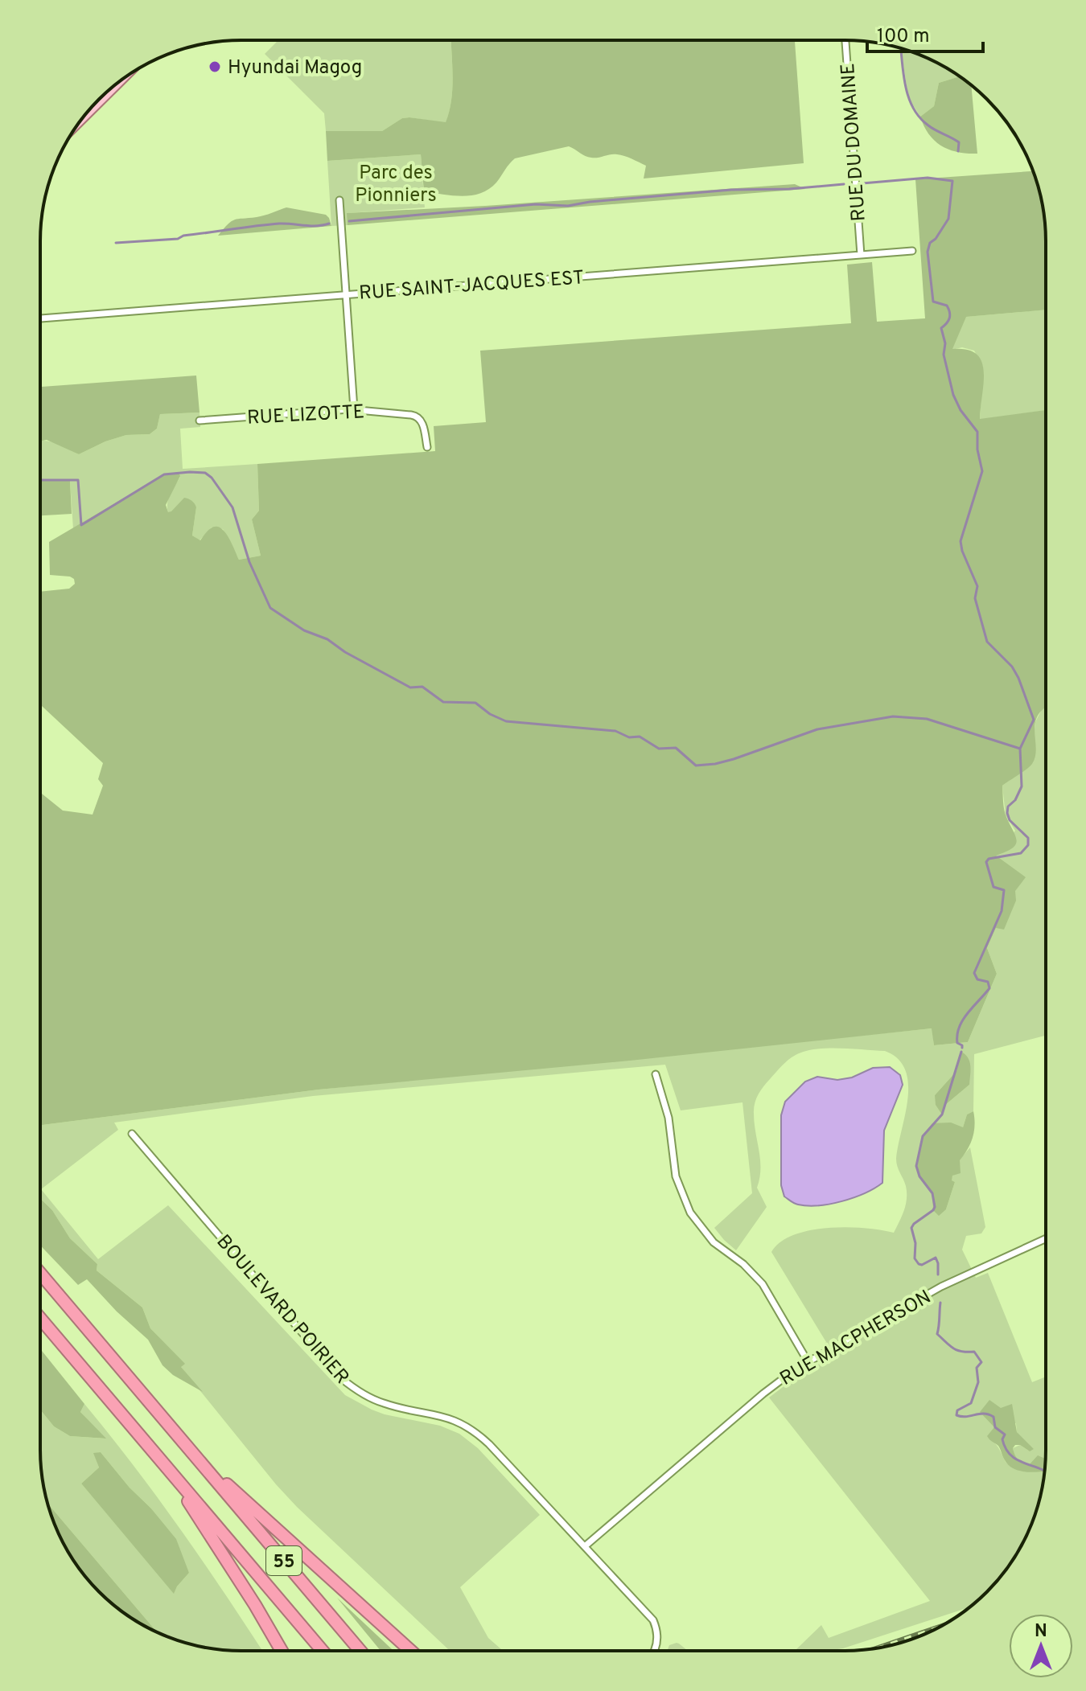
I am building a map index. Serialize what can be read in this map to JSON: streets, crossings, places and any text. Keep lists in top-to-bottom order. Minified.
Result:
{"streets":{"highway":["55"],"street":["RUE DU DOMAINE","RUE SAINT-JACQUES EST","RUE LIZOTTE","BOULEVARD POIRIER","RUE MACPHERSON"]},"crossings":[["RUE DU DOMAINE","RUE SAINT-JACQUES EST"],["BOULEVARD POIRIER","RUE MACPHERSON"]],"parks":["Parc des Pionniers"],"places":["Hyundai Magog"],"scale_bar":"100 m","north":"top"}
